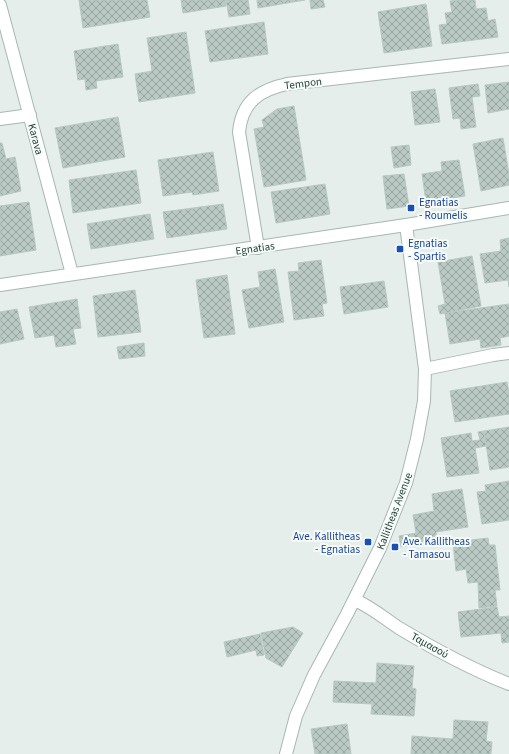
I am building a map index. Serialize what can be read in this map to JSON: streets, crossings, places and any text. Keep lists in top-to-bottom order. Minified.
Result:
{"streets":{"street":["Tempon","Karava","Egnatias","Kallitheas Avenue","Ταμασού"]},"crossings":[["Tempon","Egnatias"],["Karava","Egnatias"],["Egnatias","Kallitheas Avenue"],["Kallitheas Avenue","Ταμασού"]],"places":{"transit":["Egnatias - Roumelis","Egnatias - Spartis","Ave. Kallitheas - Egnatias","Ave. Kallitheas - Tamasou"]}}
